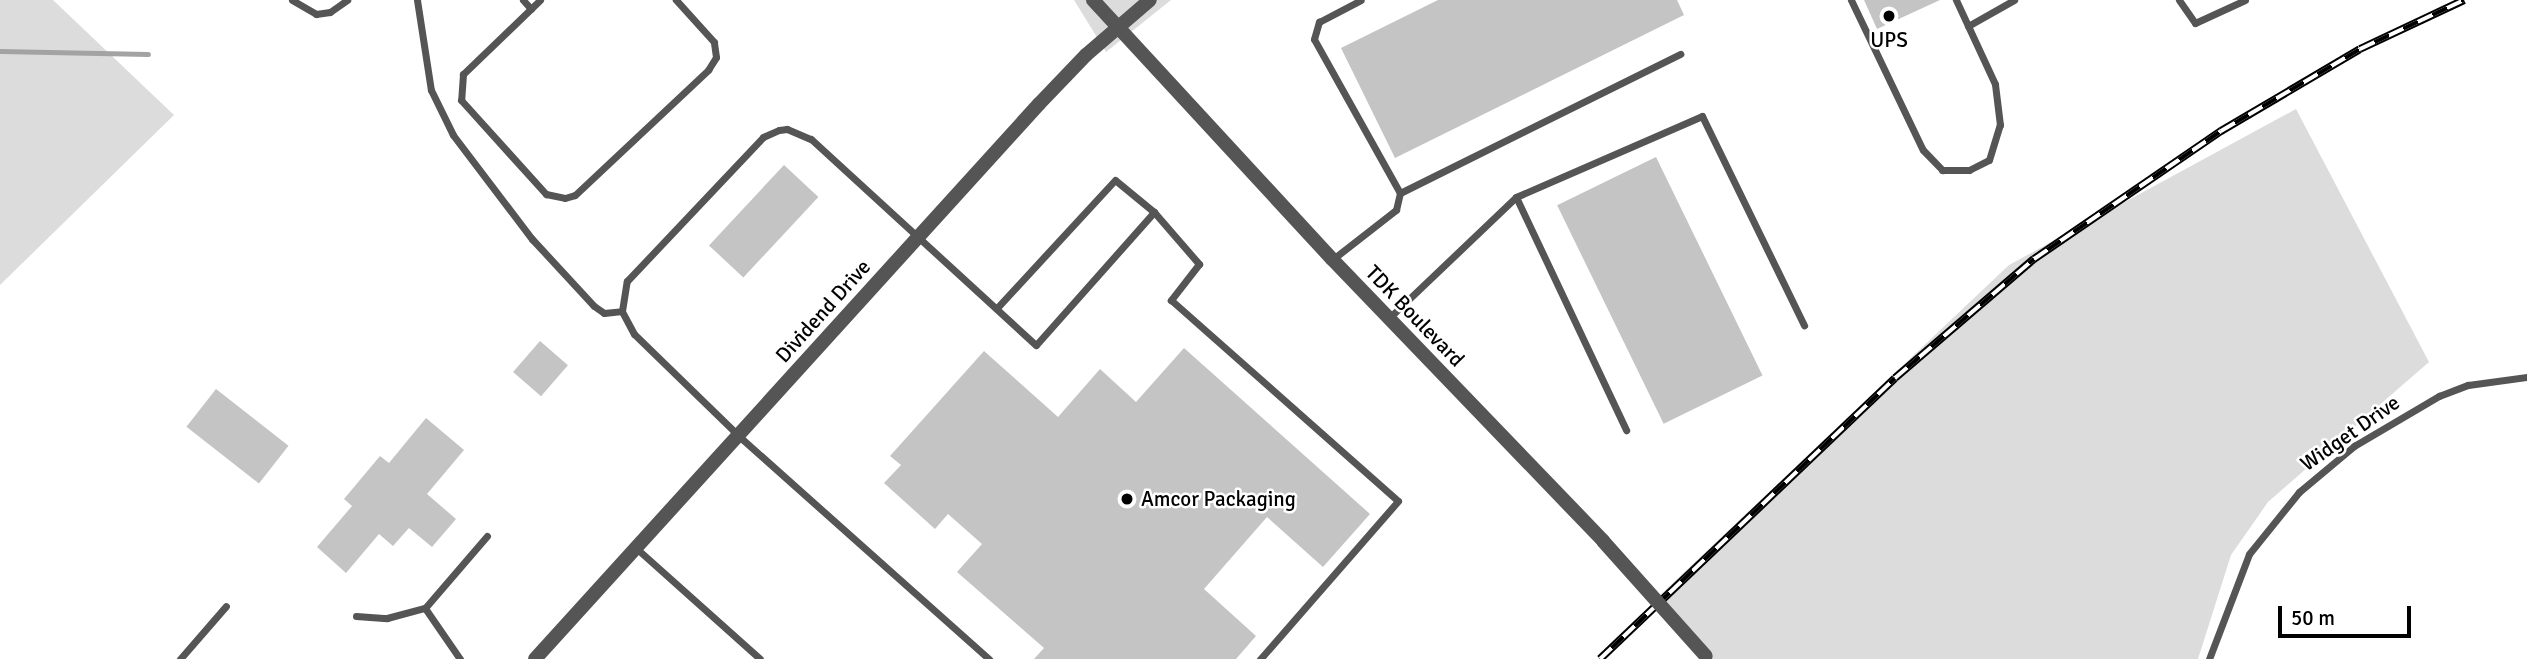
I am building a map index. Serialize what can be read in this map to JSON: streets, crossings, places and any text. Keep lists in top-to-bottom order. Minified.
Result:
{"streets":{"street":["Dividend Drive","TDK Boulevard"],"lane":["Widget Drive"]},"crossings":[["Dividend Drive","TDK Boulevard"]],"places":["UPS","Amcor Packaging"],"scale_bar":"50 m"}
